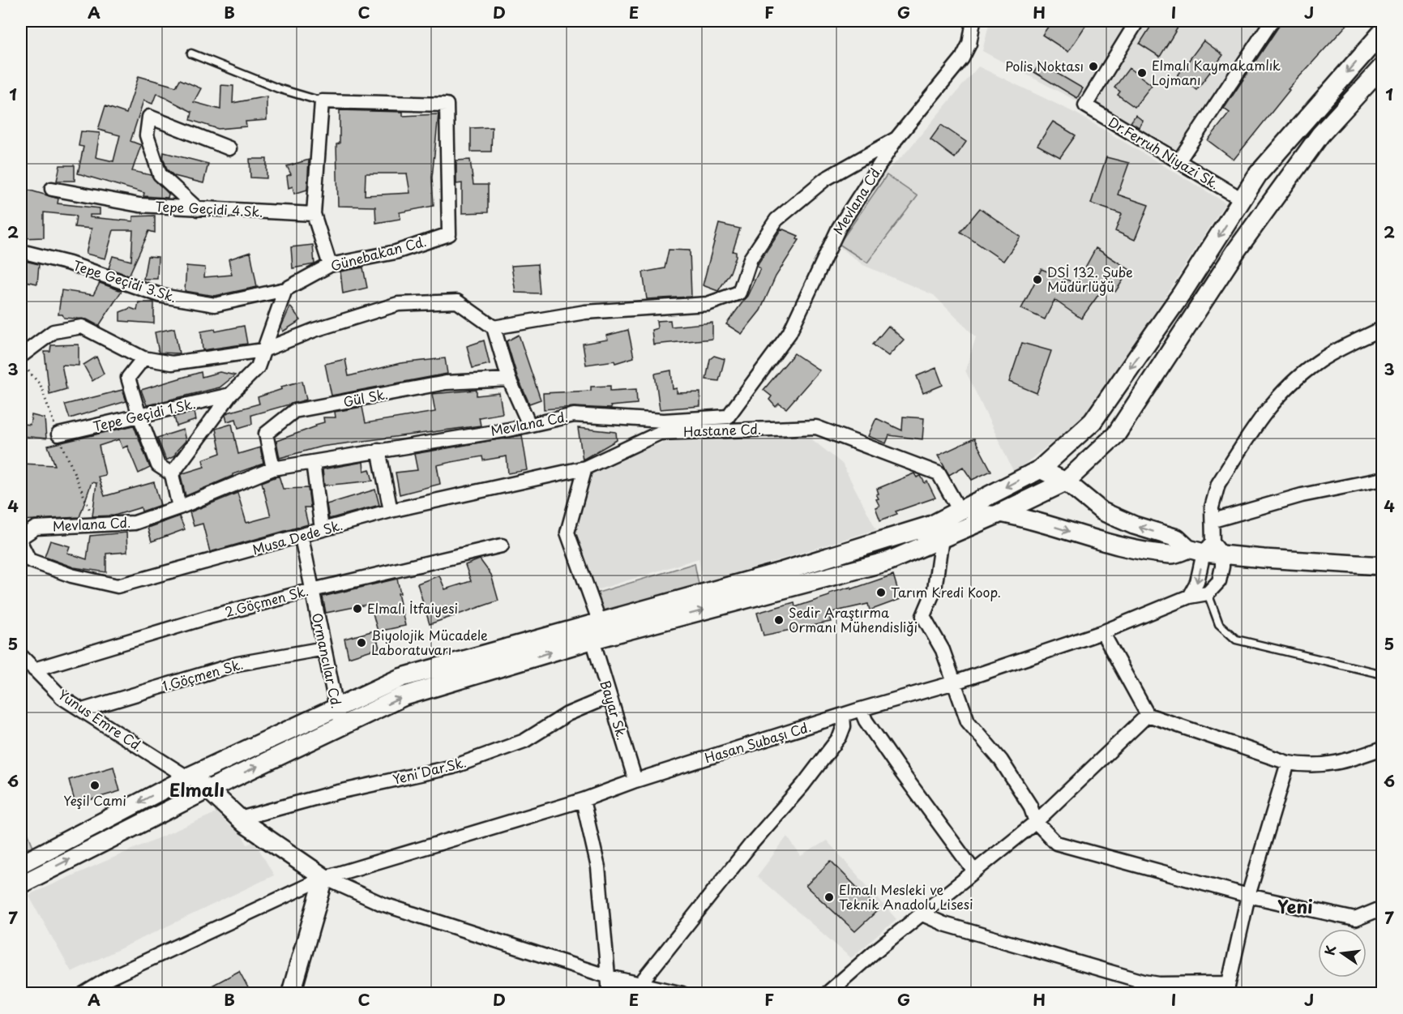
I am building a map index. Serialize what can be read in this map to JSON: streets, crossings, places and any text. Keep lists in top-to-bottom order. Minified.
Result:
{"streets":{"street":["Dr.Ferruh Niyazi Sk.","Mevlana Cd.","Tepe Geçidi 4.Sk.","Günebakan Cd.","Tepe Geçidi 3.Sk.","Gül Sk.","Tepe Geçidi 1.Sk.","Hastane Cd.","Musa Dede Sk.","2.Göçmen Sk.","Ormancılar Cd.","1.Göçmen Sk.","Bayar Sk.","Yunus Emre Cd.","Hasan Subaşı Cd.","Yeni Dar.Sk."]},"crossings":[["Mevlana Cd.","Gül Sk."],["Mevlana Cd.","Hastane Cd."],["Günebakan Cd.","Tepe Geçidi 3.Sk."],["Hastane Cd.","Musa Dede Sk."],["Musa Dede Sk.","Ormancılar Cd."],["2.Göçmen Sk.","Ormancılar Cd."],["2.Göçmen Sk.","Yunus Emre Cd."],["Ormancılar Cd.","1.Göçmen Sk."],["1.Göçmen Sk.","Yunus Emre Cd."],["Bayar Sk.","Hasan Subaşı Cd."],["Bayar Sk.","Yeni Dar.Sk."]],"districts":["Elmalı","Yeni"],"places":["Polis Noktası","Elmalı Kaymakamlık Lojmanı","DSİ 132. Şube Müdürlüğü","Tarım Kredi Koop.","Elmalı İtfaiyesi","Sedir Araştırma Ormanı Mühendisliği","Biyolojik Mücadele Laboratuvarı","Yeşil Cami","Elmalı Mesleki ve Teknik Anadolu Lisesi"],"north":"left","grid":{"columns":["A","B","C","D","E","F","G","H","I","J"],"rows":["1","2","3","4","5","6","7"]}}
